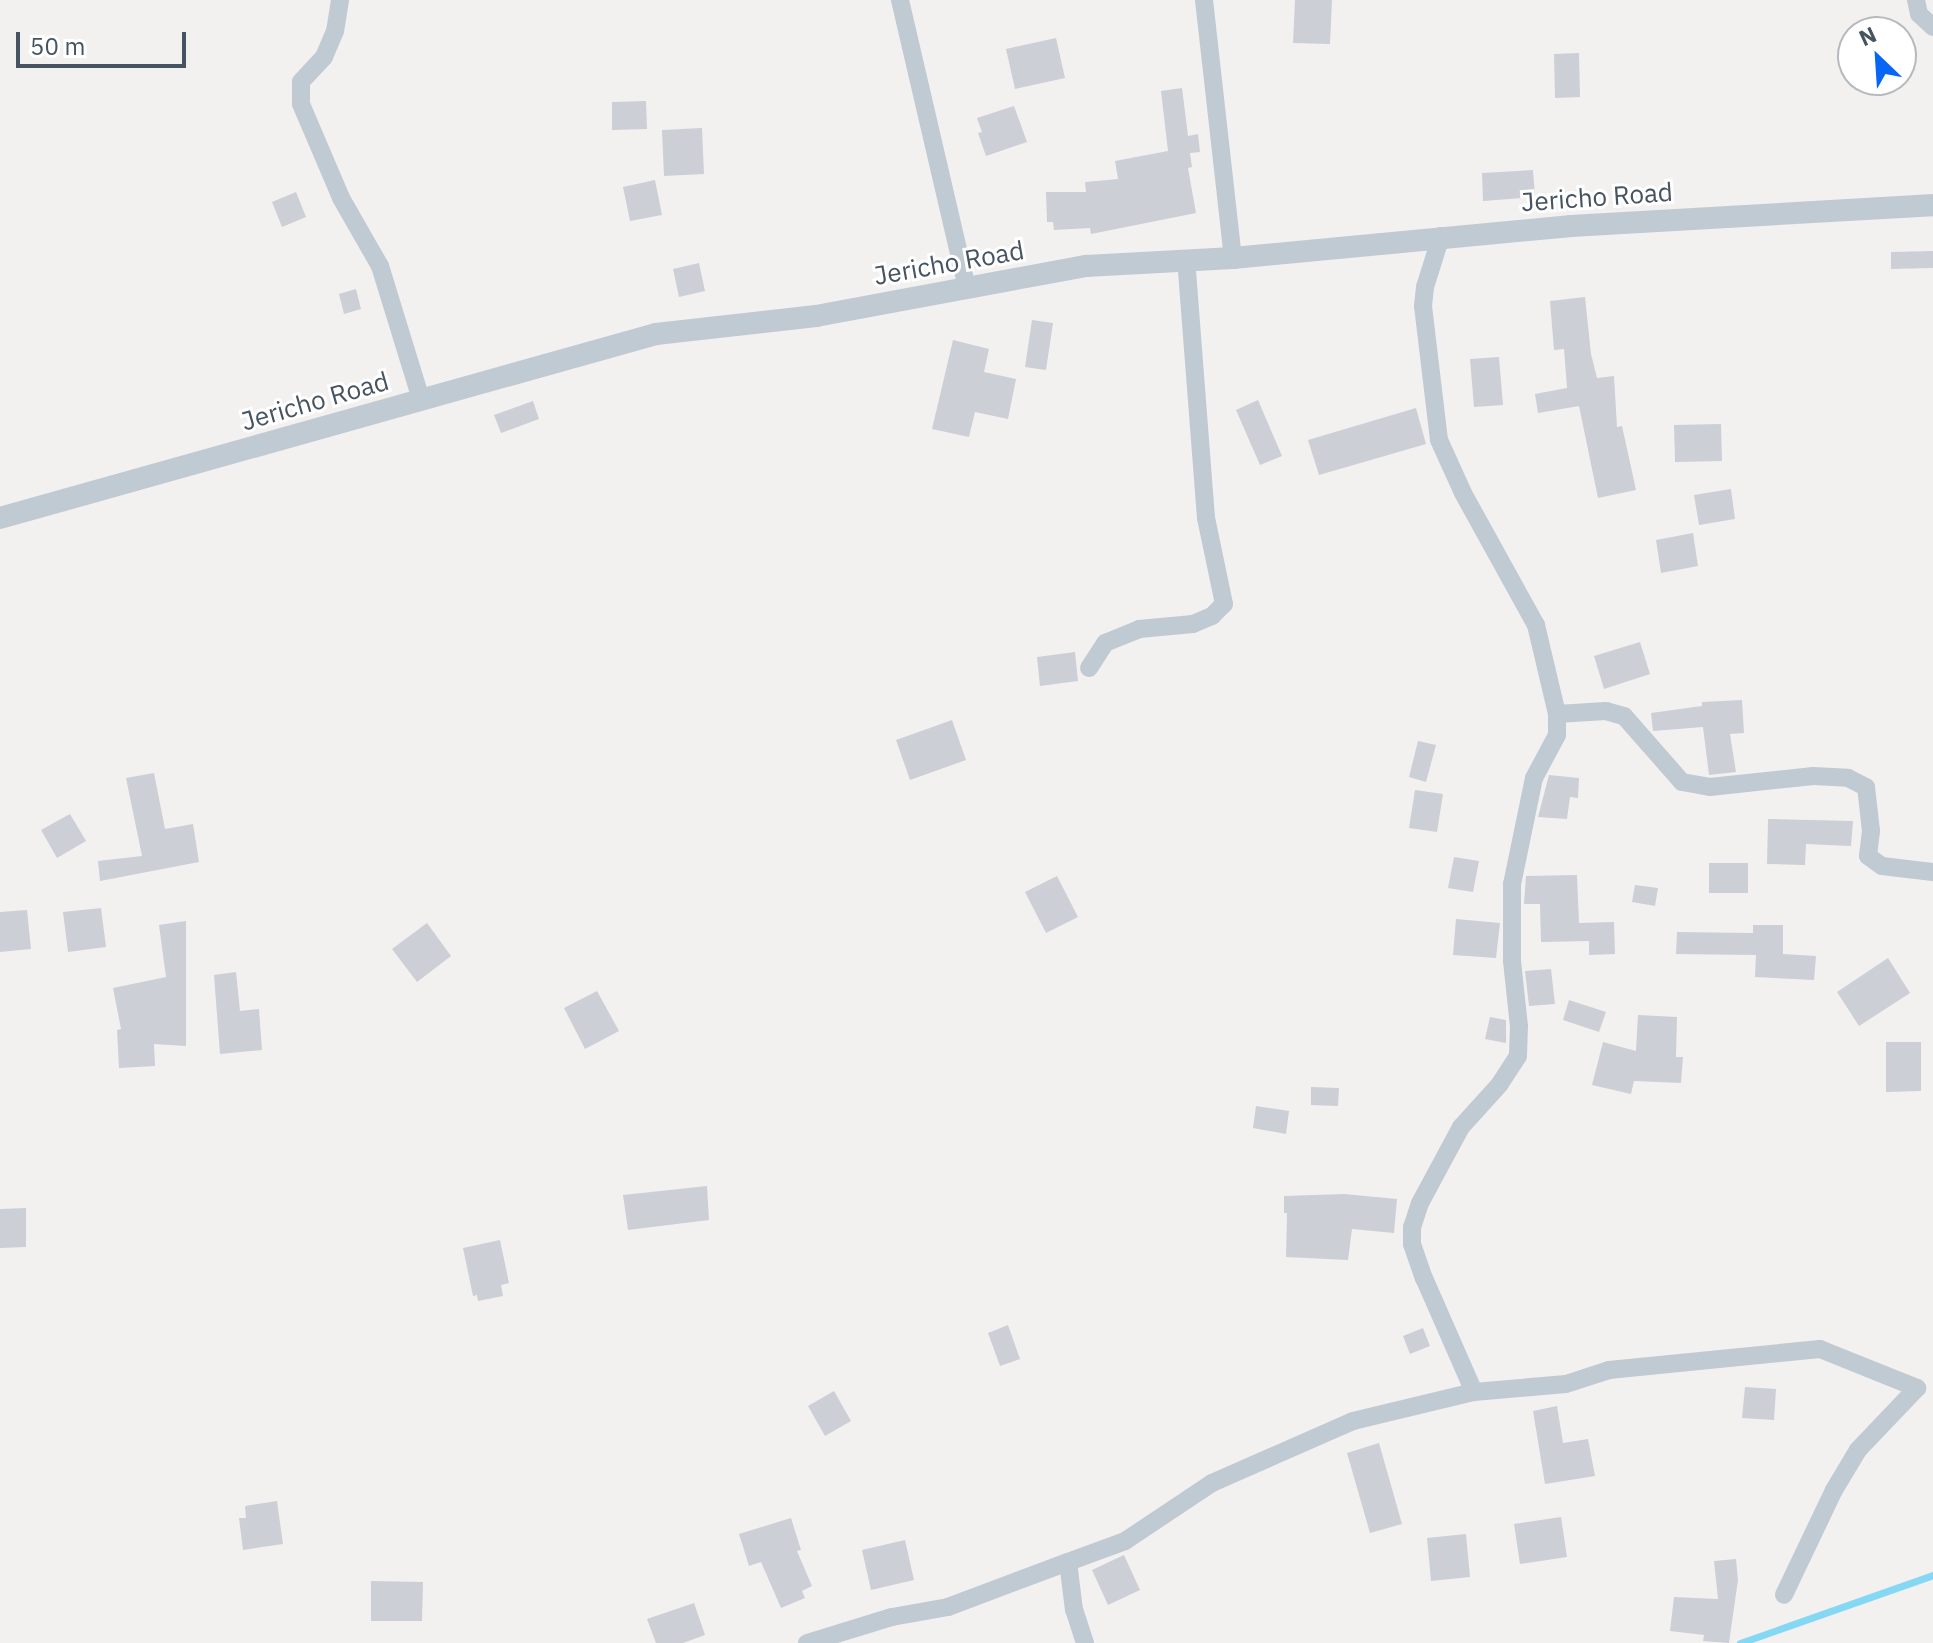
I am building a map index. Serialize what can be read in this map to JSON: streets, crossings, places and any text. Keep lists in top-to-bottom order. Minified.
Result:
{"streets":{"street":["Jericho Road"]},"scale_bar":"50 m","north":"top left"}
